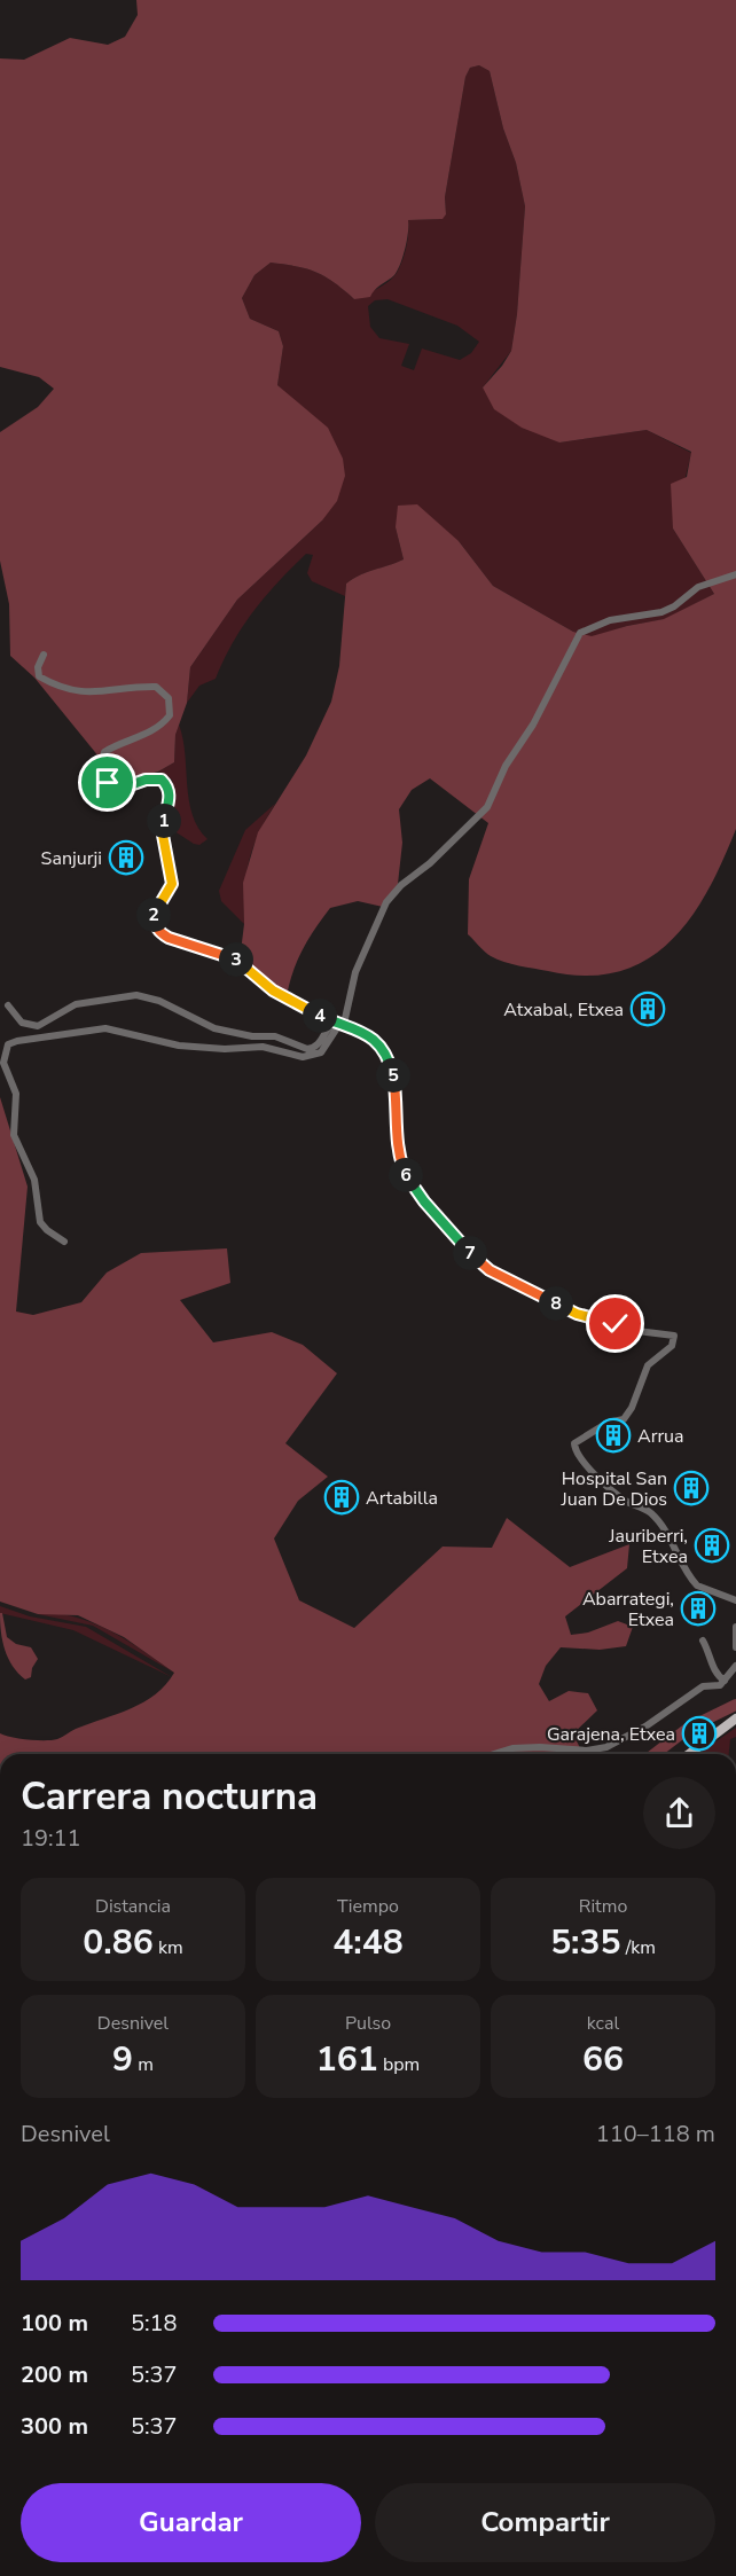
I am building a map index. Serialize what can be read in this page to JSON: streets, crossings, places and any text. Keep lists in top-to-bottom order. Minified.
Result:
{"places":{"building":["Sanjurji","Atxabal, Etxea","Arrua","Hospital San Juan De Dios","Artabilla","Jauriberri, Etxea","Abarrategi, Etxea","Garajena, Etxea"]},"page":{"pins":["1","2","3","4","5","6","7","8"],"heading":["Carrera nocturna","19:11"],"stats":[["Distancia","0.86 km"],["Tiempo","4:48"],["Ritmo","5:35 /km"],["Desnivel","9 m"],["Pulso","161 bpm"],["kcal","66"]],"chart":["Desnivel","110–118 m"],"list":[{"name":"100 m","note":"5:18"},{"name":"200 m","note":"5:37"},{"name":"300 m","note":"5:37"}],"buttons":["Guardar","Compartir"]}}
